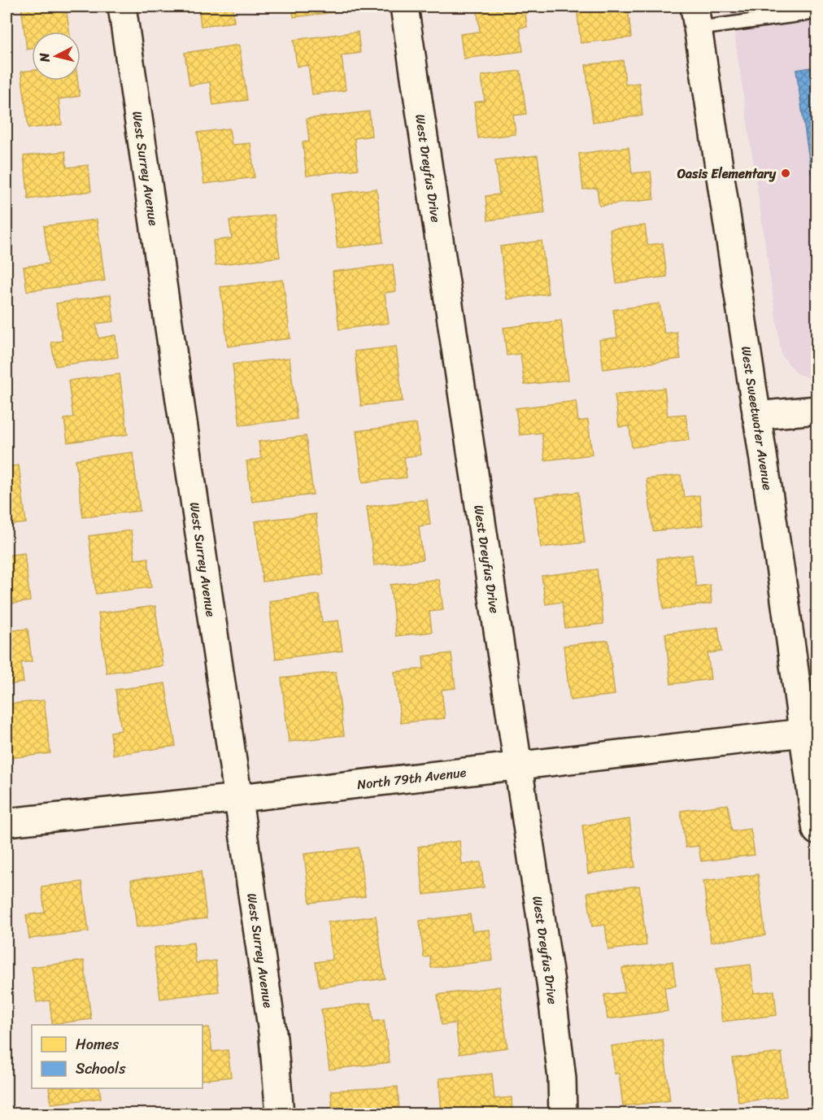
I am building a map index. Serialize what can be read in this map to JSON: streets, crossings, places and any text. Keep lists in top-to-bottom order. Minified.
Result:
{"streets":{"street":["West Surrey Avenue","West Dreyfus Drive","West Sweetwater Avenue","North 79th Avenue"]},"crossings":[["West Surrey Avenue","North 79th Avenue"],["West Dreyfus Drive","North 79th Avenue"],["West Sweetwater Avenue","North 79th Avenue"]],"places":["Oasis Elementary"],"legend":["Homes","Schools"],"north":"left"}
